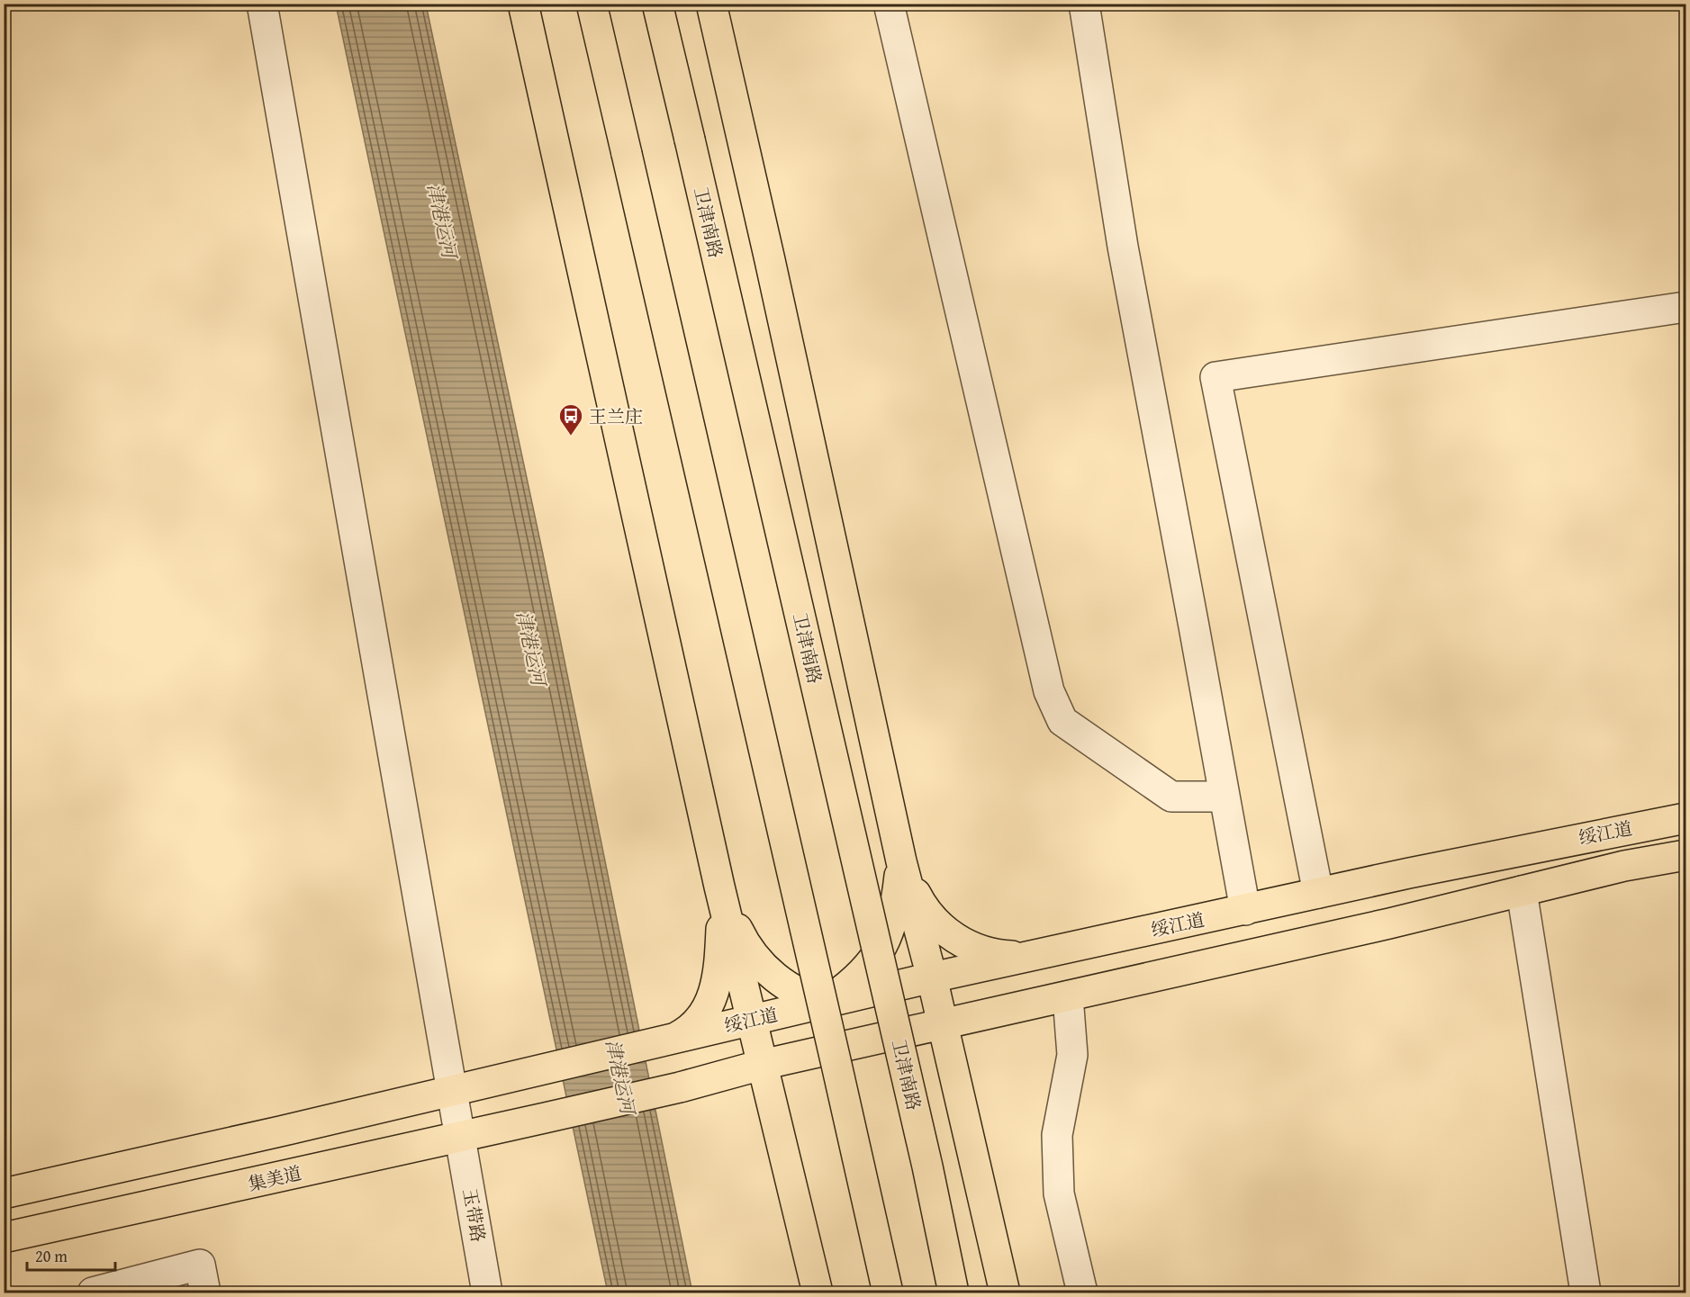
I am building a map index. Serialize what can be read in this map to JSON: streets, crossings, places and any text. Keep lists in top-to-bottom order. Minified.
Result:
{"streets":{"main road":["卫津南路","绥江道","集美道"],"street":["玉带路"]},"crossings":[["绥江道","集美道"],["绥江道","玉带路"],["集美道","玉带路"]],"water":["津港运河"],"places":{"bus stop":["王兰庄"]},"scale_bar":"20 m"}
